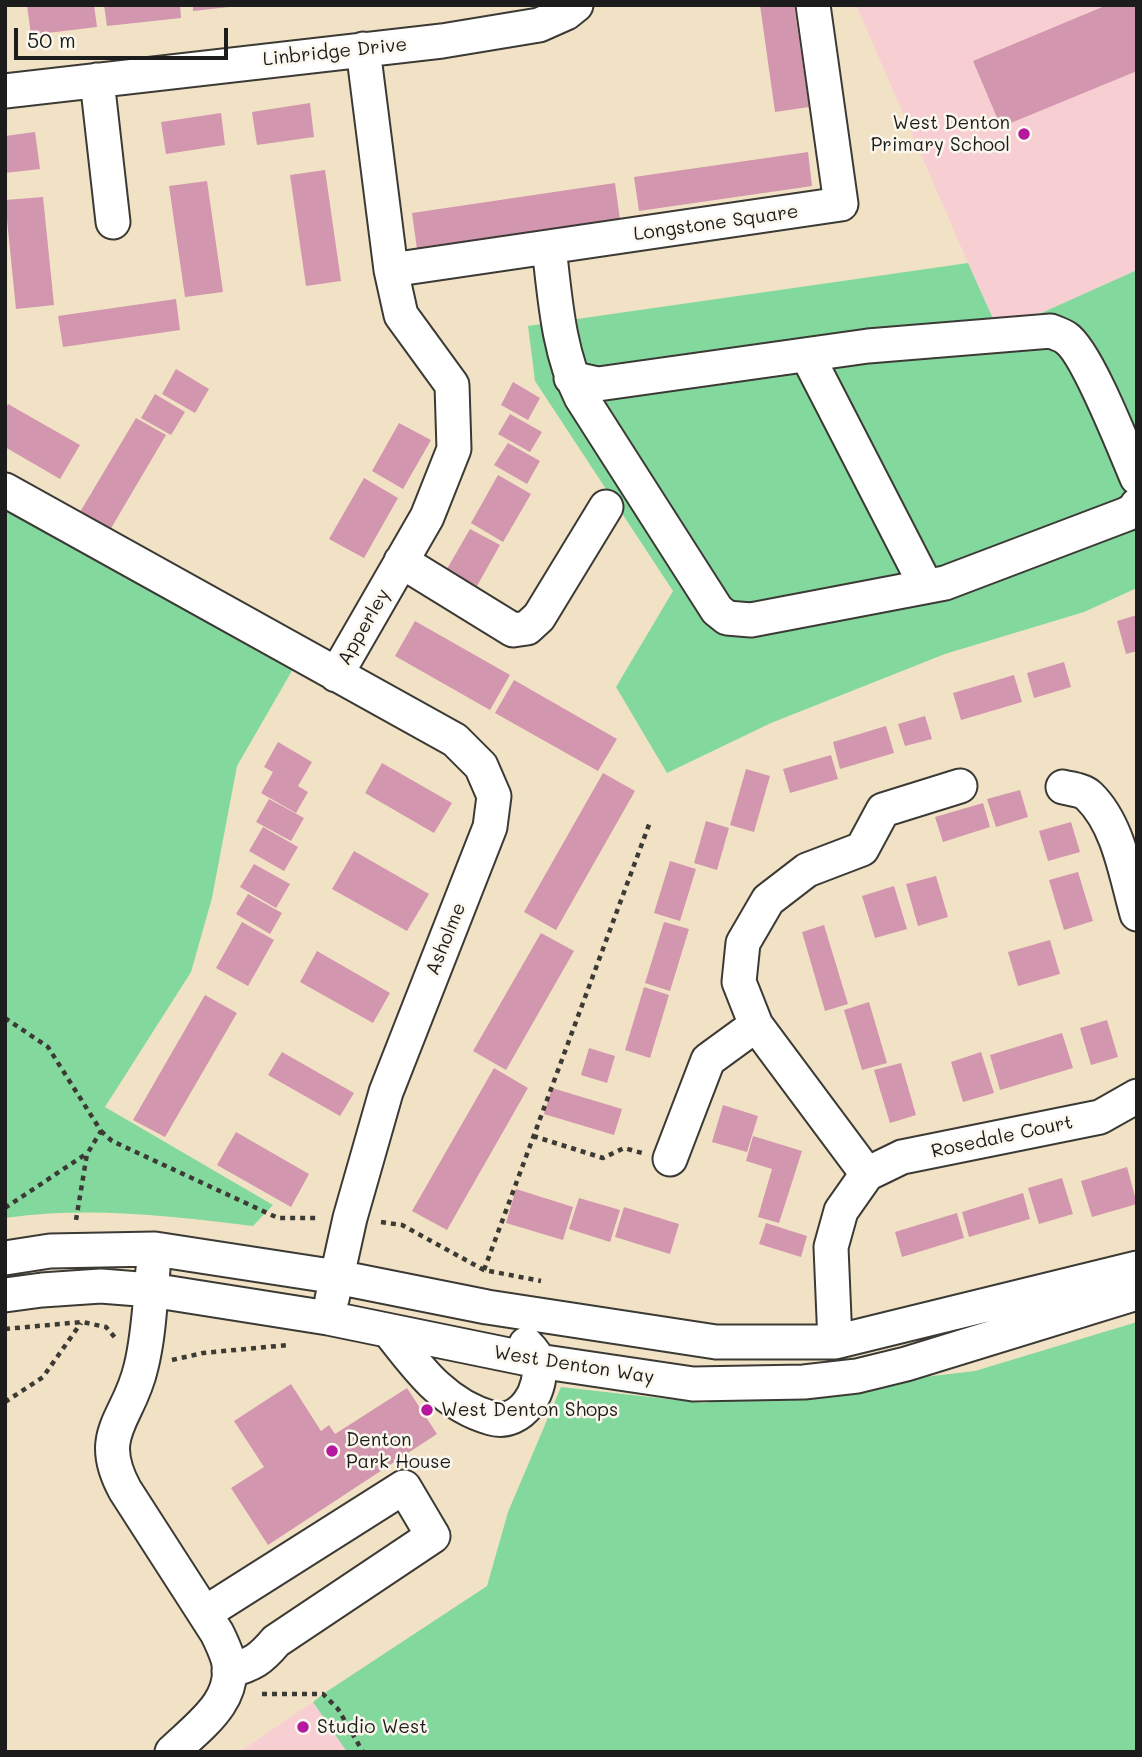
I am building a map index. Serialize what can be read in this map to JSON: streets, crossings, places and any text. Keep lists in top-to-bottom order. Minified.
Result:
{"streets":{"street":["Linbridge Drive","Longstone Square","Apperley","Asholme","Rosedale Court","West Denton Way"]},"crossings":[["Longstone Square","Apperley"],["Apperley","Asholme"],["Asholme","West Denton Way"]],"places":["West Denton Primary School","West Denton Shops","Denton Park House","Studio West"],"scale_bar":"50 m"}
